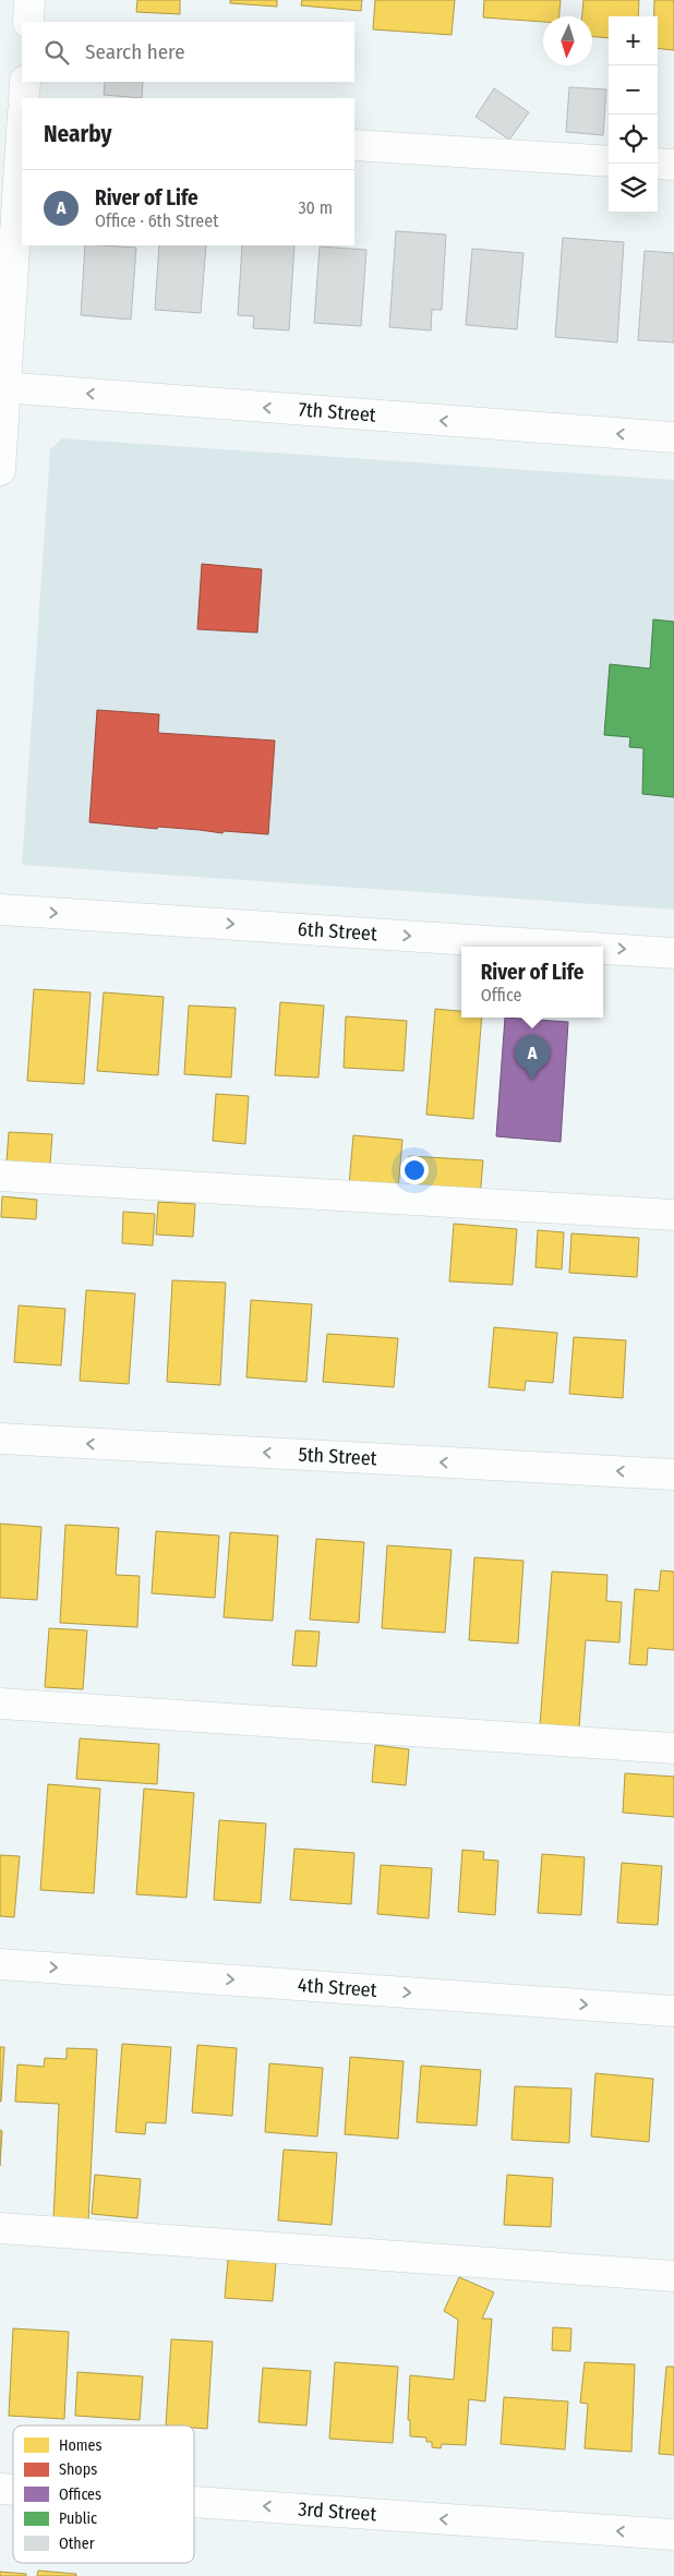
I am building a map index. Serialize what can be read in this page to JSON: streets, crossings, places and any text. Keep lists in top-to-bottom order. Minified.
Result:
{"streets":{"street":["7th Street","6th Street","5th Street","4th Street","3rd Street"]},"one_way":["7th Street"],"legend":["Homes","Shops","Offices","Public","Other"],"north":"bottom","page":{"map_buttons":["+","−"],"search":"Search here","heading":"Nearby","list":[{"mark":"A","name":"River of Life","note":"Office · 6th Street","value":"30 m"}],"popup":["River of Life","Office"],"pins":"A"}}
